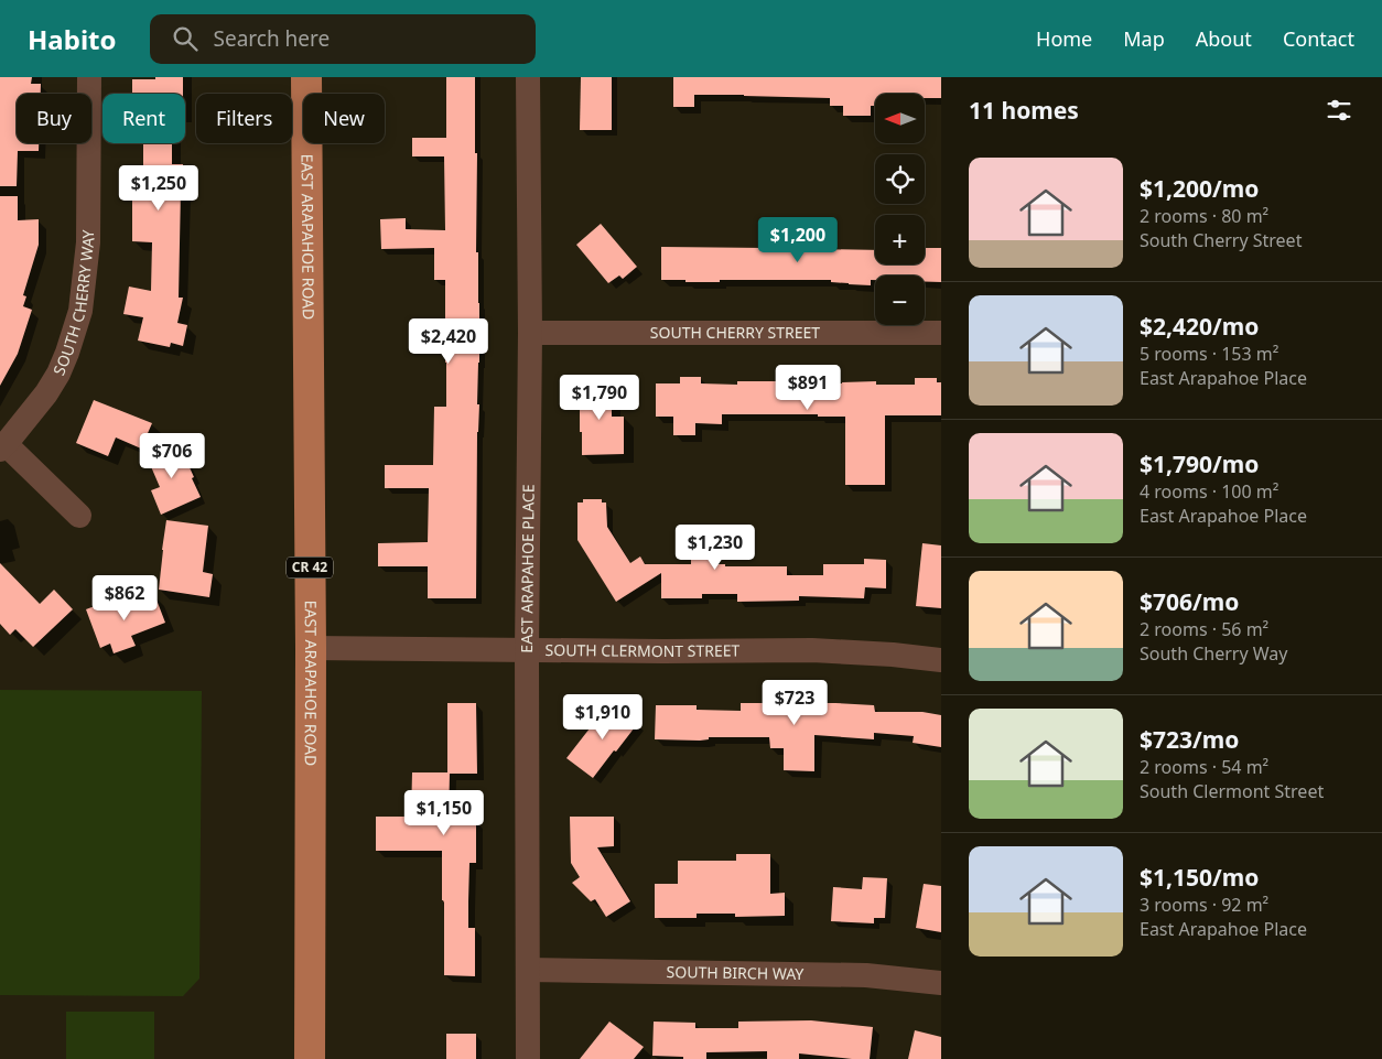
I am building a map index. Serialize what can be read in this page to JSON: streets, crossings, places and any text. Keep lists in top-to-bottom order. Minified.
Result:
{"streets":{"main road":["EAST ARAPAHOE ROAD","CR 42"],"street":["SOUTH CHERRY WAY","SOUTH CHERRY STREET","EAST ARAPAHOE PLACE","SOUTH CLERMONT STREET","SOUTH BIRCH WAY"]},"crossings":[["EAST ARAPAHOE ROAD","SOUTH CLERMONT STREET"],["SOUTH CHERRY STREET","EAST ARAPAHOE PLACE"],["EAST ARAPAHOE PLACE","SOUTH CLERMONT STREET"],["EAST ARAPAHOE PLACE","SOUTH BIRCH WAY"]],"north":"left","page":{"header":"Habito","search":"Search here","nav":["Home","Map","About","Contact"],"heading":"11 homes","map_buttons":["+","−"],"chip":["Buy","Rent","Filters","New"],"list":[{"name":"$1,200/mo","note":"2 rooms · 80 m² · South Cherry Street"},{"name":"$2,420/mo","note":"5 rooms · 153 m² · East Arapahoe Place"},{"name":"$1,790/mo","note":"4 rooms · 100 m² · East Arapahoe Place"},{"name":"$706/mo","note":"2 rooms · 56 m² · South Cherry Way"},{"name":"$723/mo","note":"2 rooms · 54 m² · South Clermont Street"},{"name":"$1,150/mo","note":"3 rooms · 92 m² · East Arapahoe Place"}],"price":["$1,250","$1,200","$2,420","$891","$1,790","$706","$1,230","$862","$723","$1,910","$1,150"]}}
